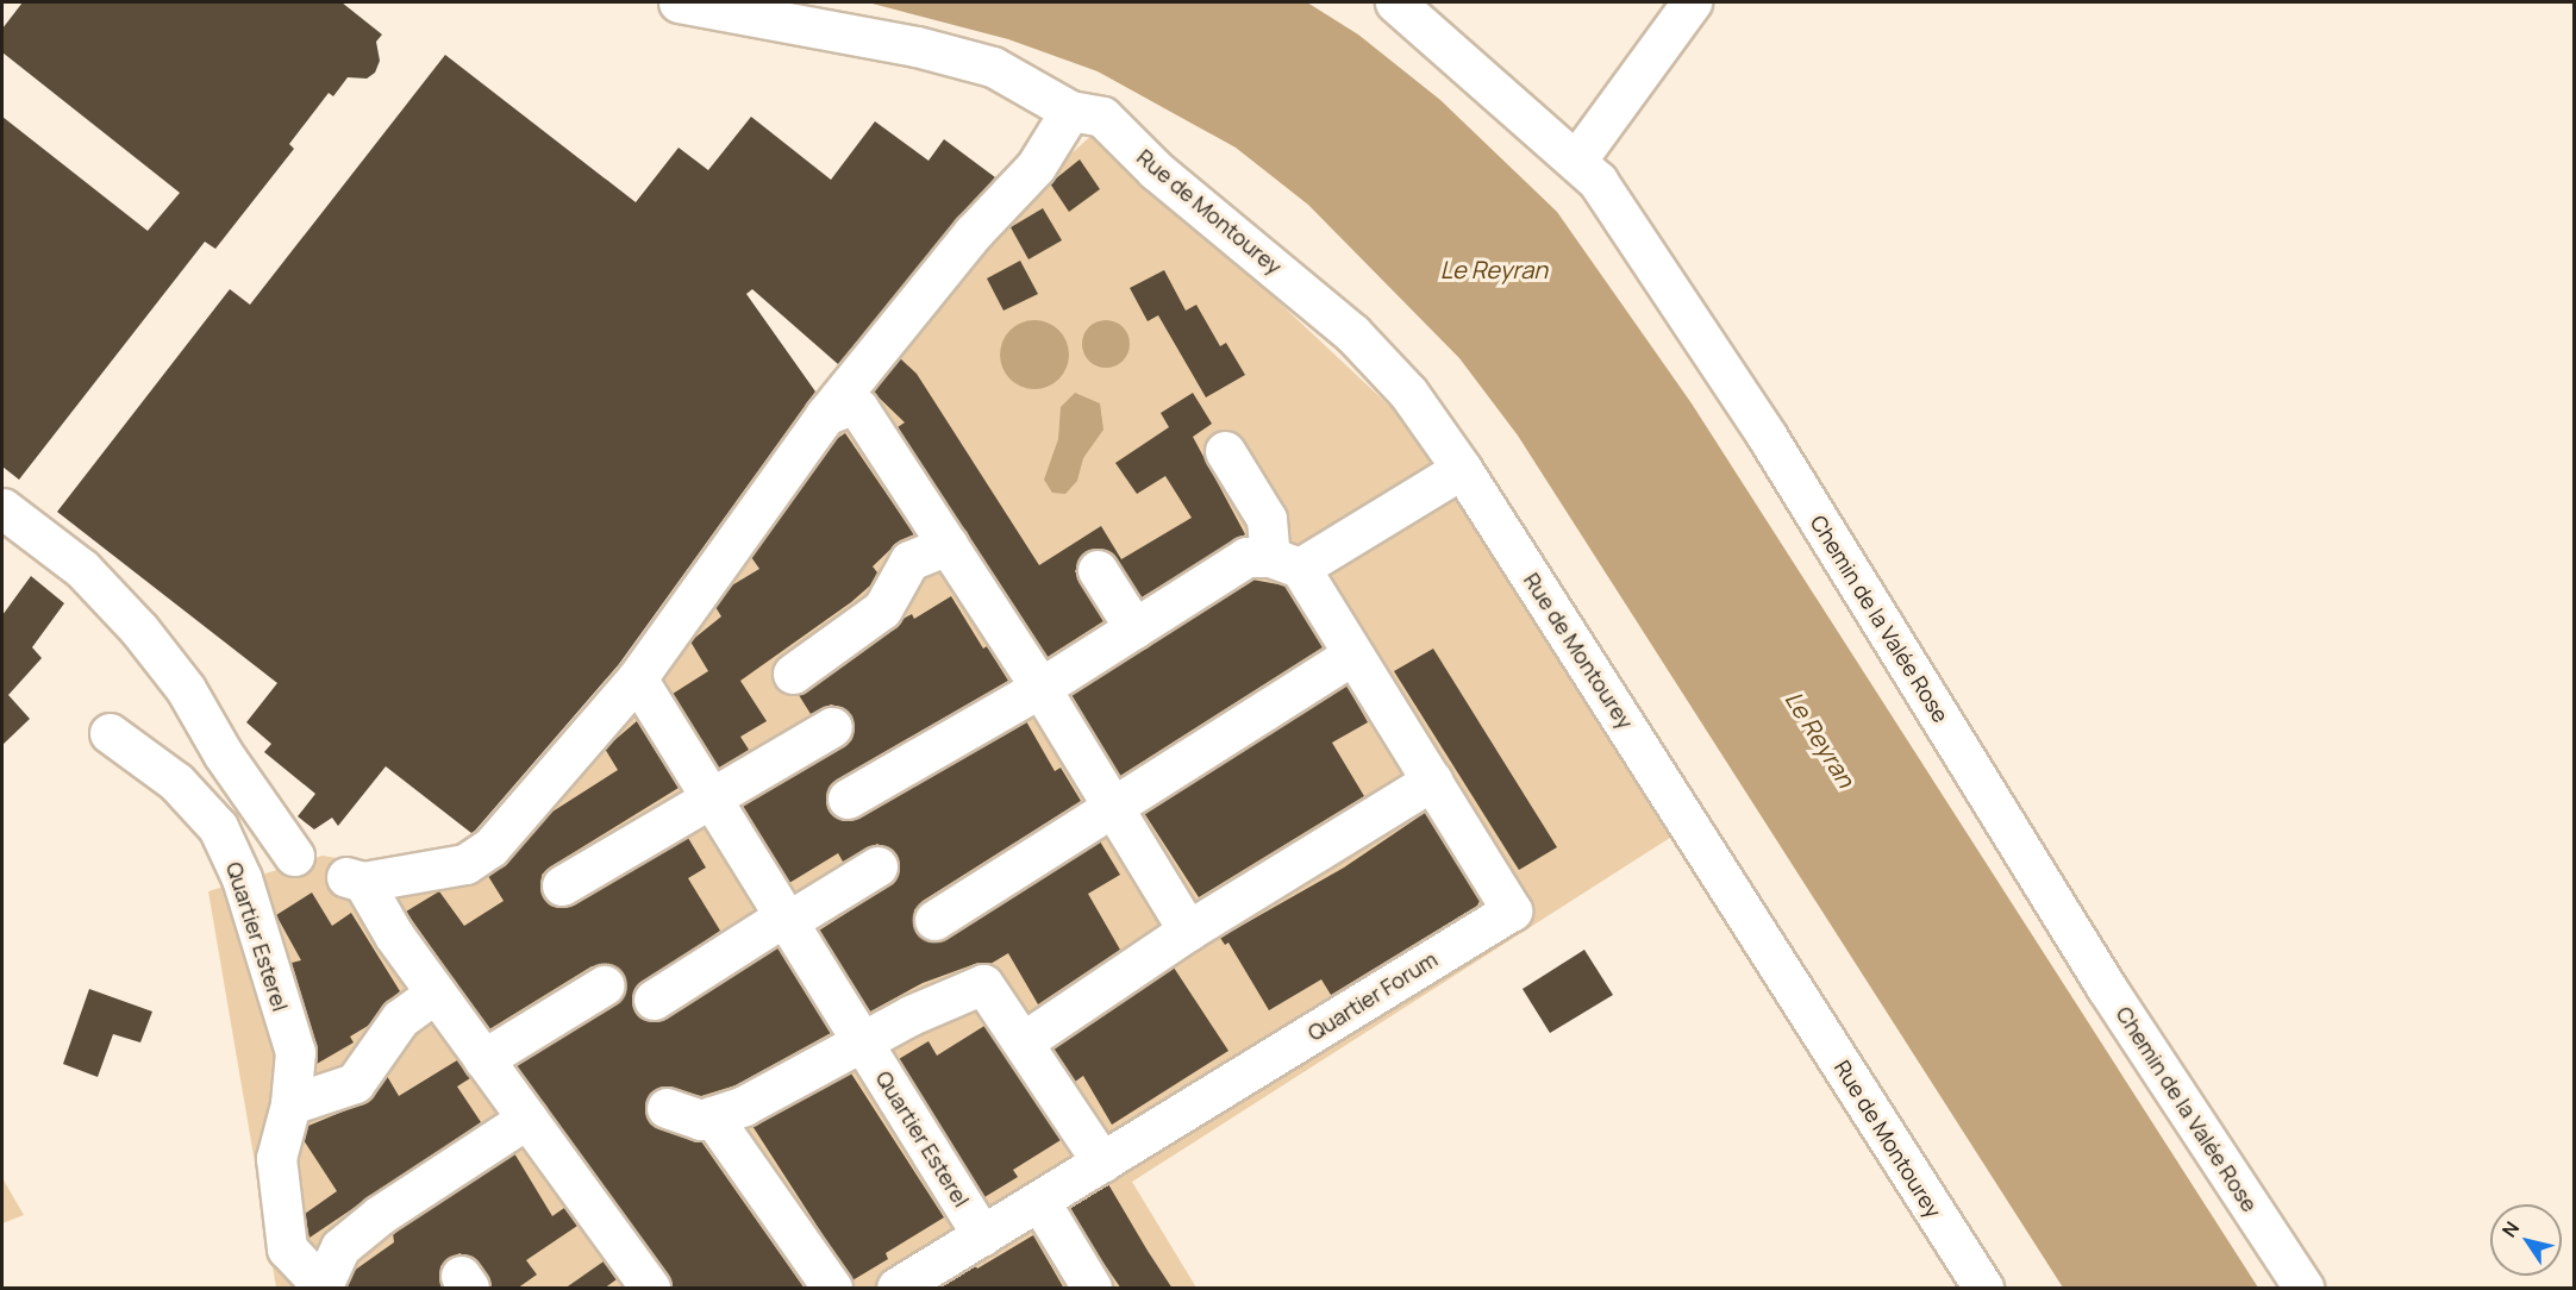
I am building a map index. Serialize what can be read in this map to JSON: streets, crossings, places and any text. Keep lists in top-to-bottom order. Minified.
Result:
{"streets":{"street":["Rue de Montourey","Chemin de la Valée Rose","Quartier Esterel","Quartier Forum"]},"water":["Le Reyran"],"north":"top left"}
